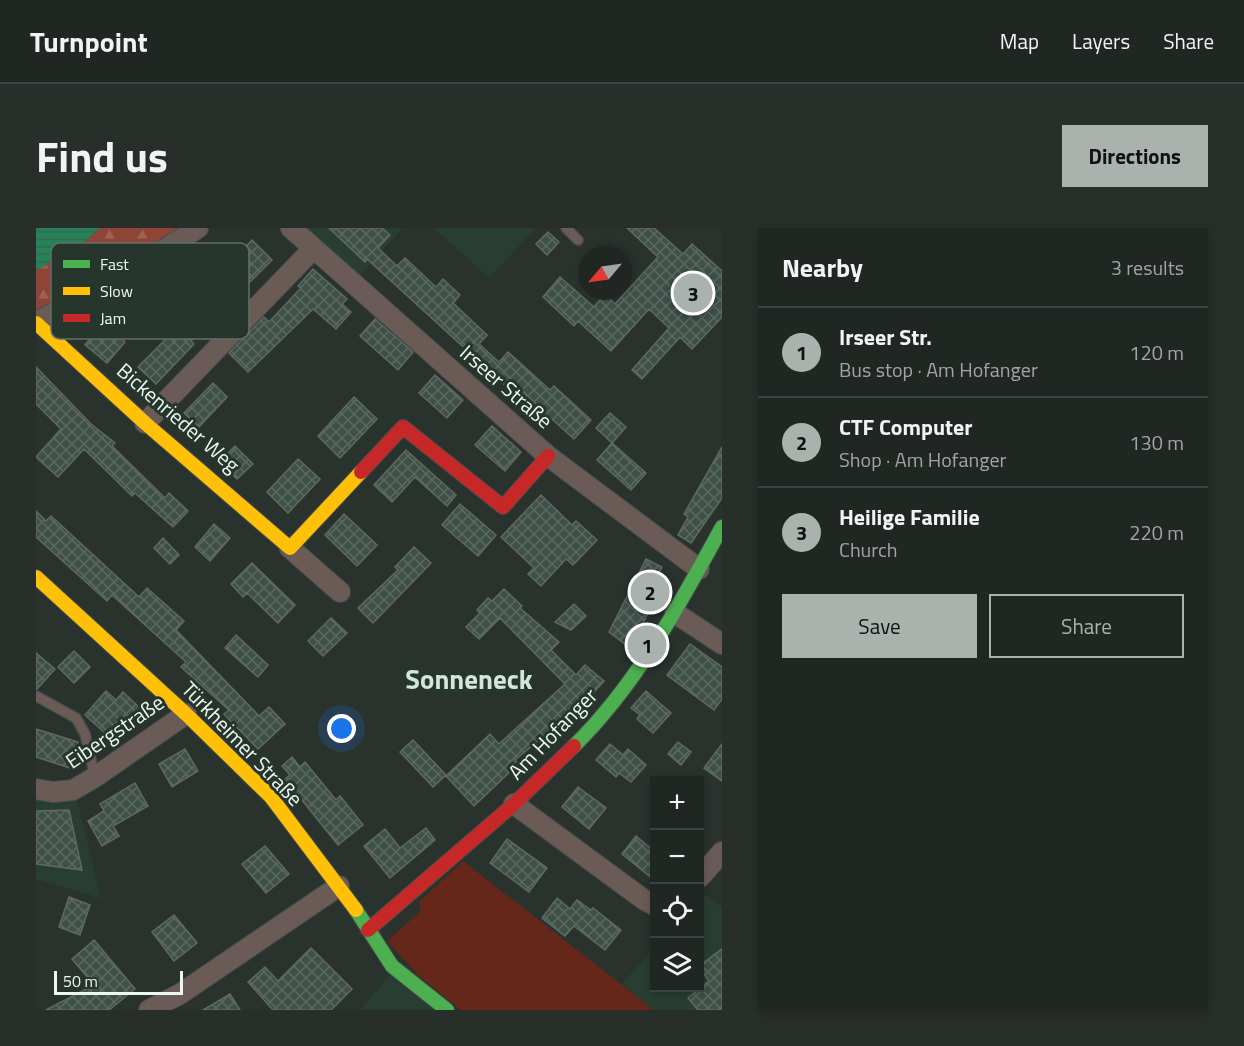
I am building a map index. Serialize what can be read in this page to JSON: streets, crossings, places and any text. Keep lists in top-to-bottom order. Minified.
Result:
{"streets":{"street":["Irseer Straße","Bickenrieder Weg","Eibergstraße","Am Hofanger","Türkheimer Straße"]},"crossings":[["Irseer Straße","Am Hofanger"],["Eibergstraße","Türkheimer Straße"],["Am Hofanger","Türkheimer Straße"]],"districts":["Sonneneck"],"legend":["Fast","Slow","Jam"],"scale_bar":"50 m","north":"bottom left","page":{"header":"Turnpoint","nav":["Map","Layers","Share"],"title":"Find us","buttons":["Directions",["Save","Share"]],"heading":["Nearby","3 results"],"pins":["3","2","1"],"list":[{"mark":"1","name":"Irseer Str.","note":"Bus stop · Am Hofanger","value":"120 m"},{"mark":"2","name":"CTF Computer","note":"Shop · Am Hofanger","value":"130 m"},{"mark":"3","name":"Heilige Familie","note":"Church","value":"220 m"}],"map_buttons":["+","−"],"scale":"50 m"}}
